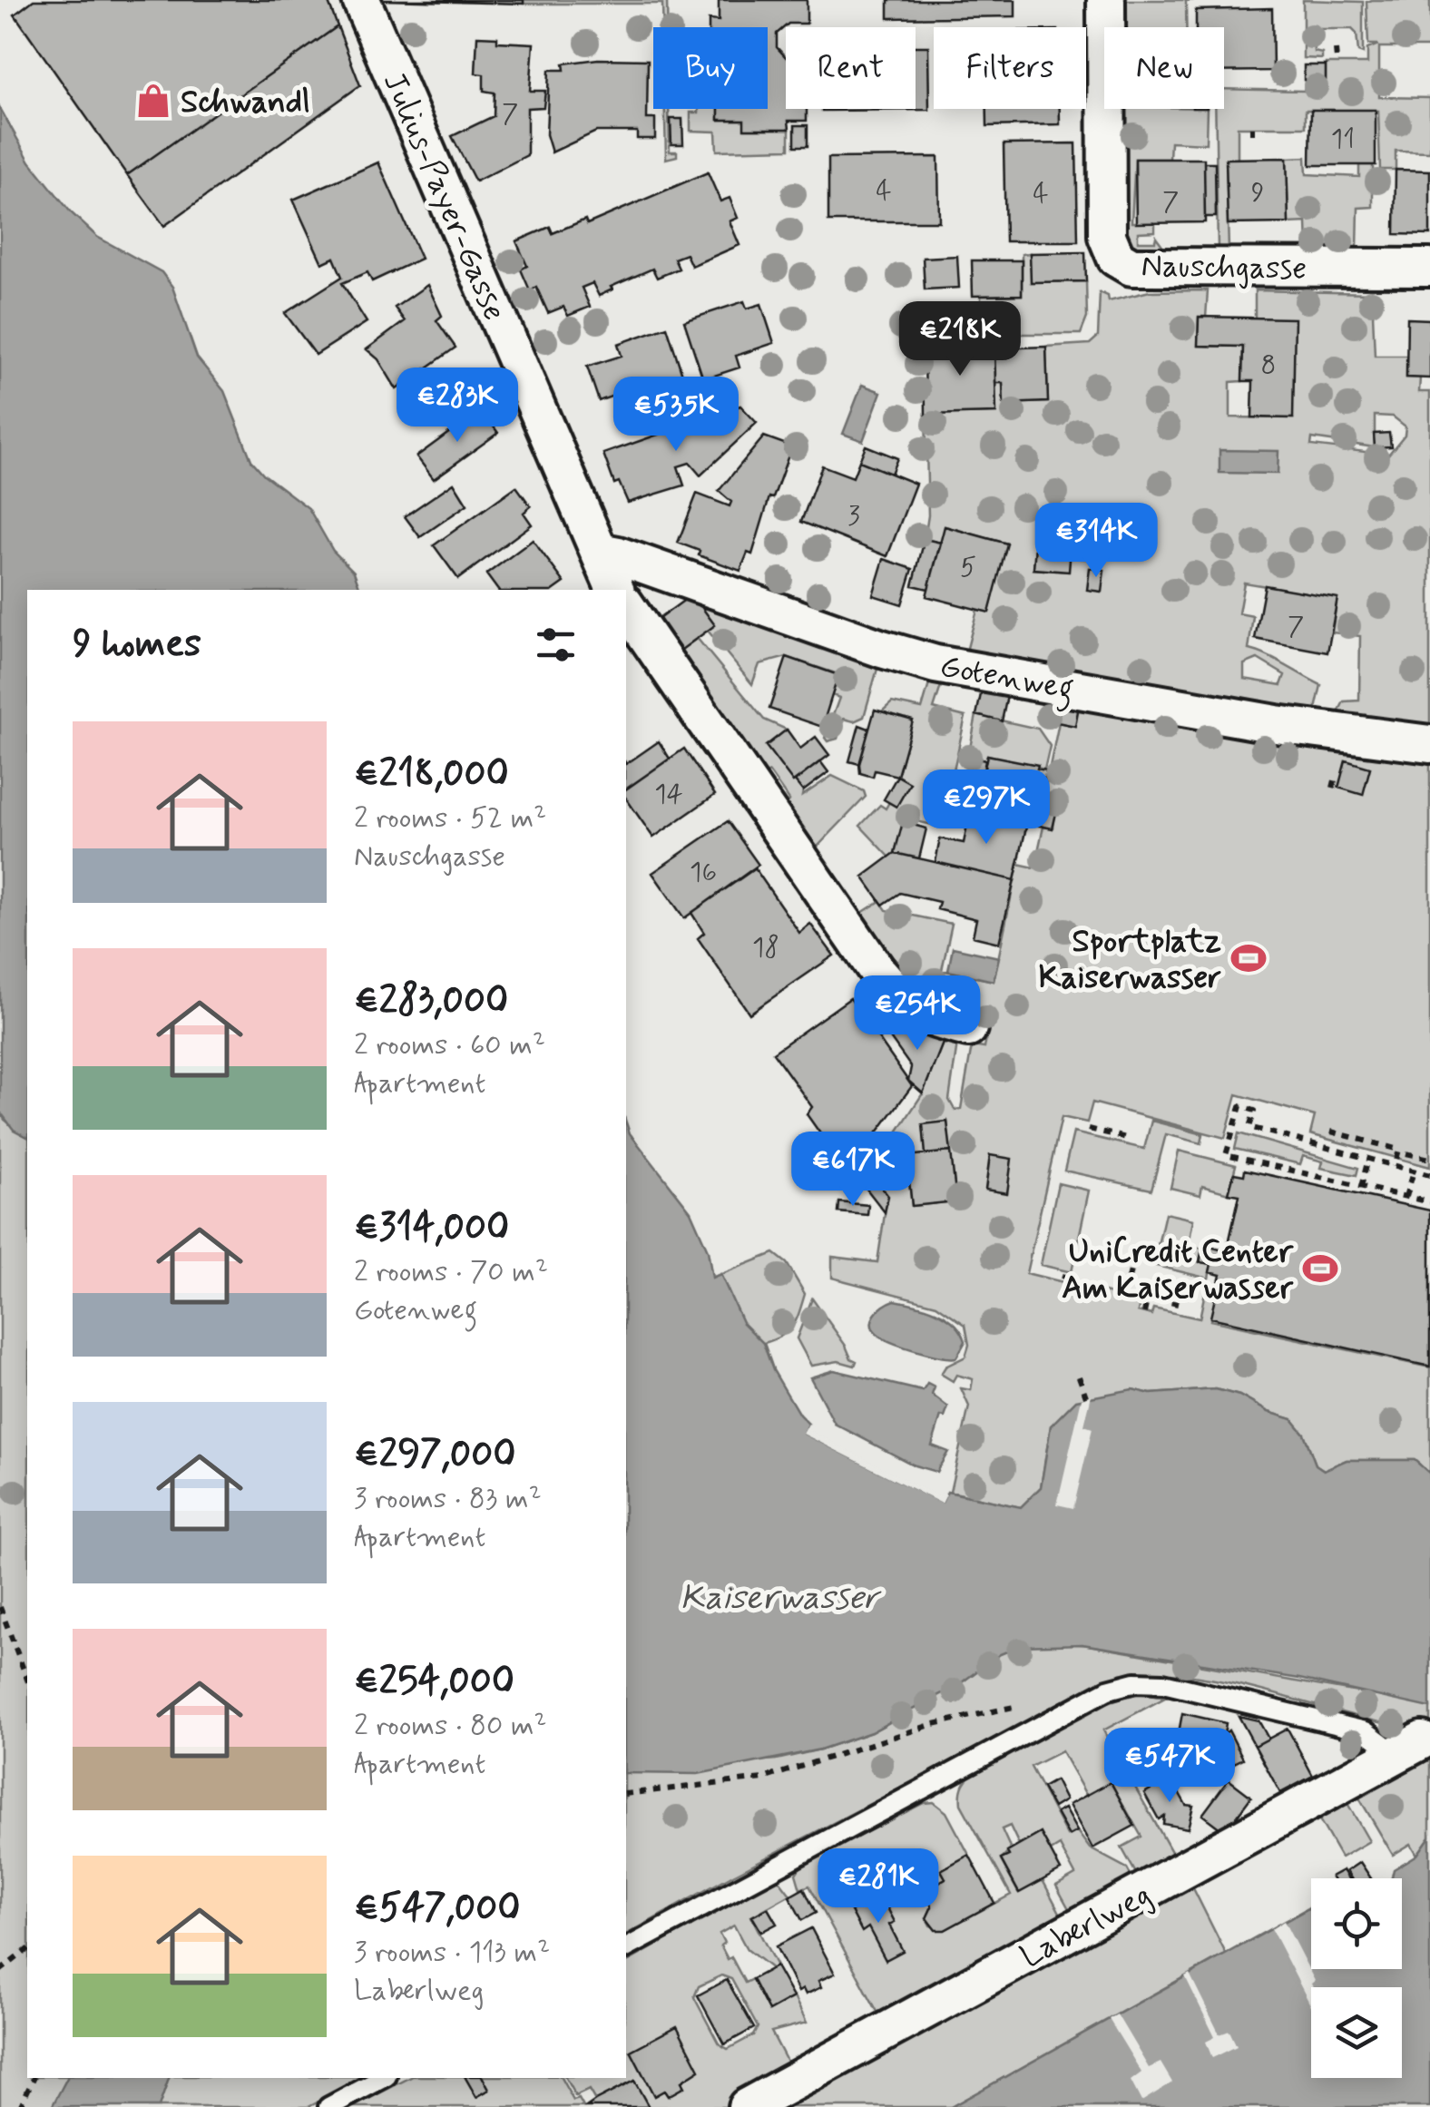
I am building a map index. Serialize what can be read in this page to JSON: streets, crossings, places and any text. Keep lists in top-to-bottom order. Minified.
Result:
{"streets":{"street":["Julius-Payer-Gasse","Nauschgasse","Gotenweg","Laberlweg"]},"crossings":[["Julius-Payer-Gasse","Gotenweg"]],"water":["Kaiserwasser"],"places":{"shop":["Schwandl"],"sports":["Sportplatz Kaiserwasser","UniCredit Center Am Kaiserwasser"]},"house_numbers":["7","11","4","9","4","7","8","3","5","7","14","16","18"],"page":{"chip":["Buy","Rent","Filters","New"],"price":["€218K","€283K","€535K","€314K","€297K","€254K","€617K","€547K","€281K"],"heading":"9 homes","list":[{"name":"€218,000","note":"2 rooms · 52 m² · Nauschgasse"},{"name":"€283,000","note":"2 rooms · 60 m² · Apartment"},{"name":"€314,000","note":"2 rooms · 70 m² · Gotenweg"},{"name":"€297,000","note":"3 rooms · 83 m² · Apartment"},{"name":"€254,000","note":"2 rooms · 80 m² · Apartment"},{"name":"€547,000","note":"3 rooms · 113 m² · Laberlweg"}]}}
